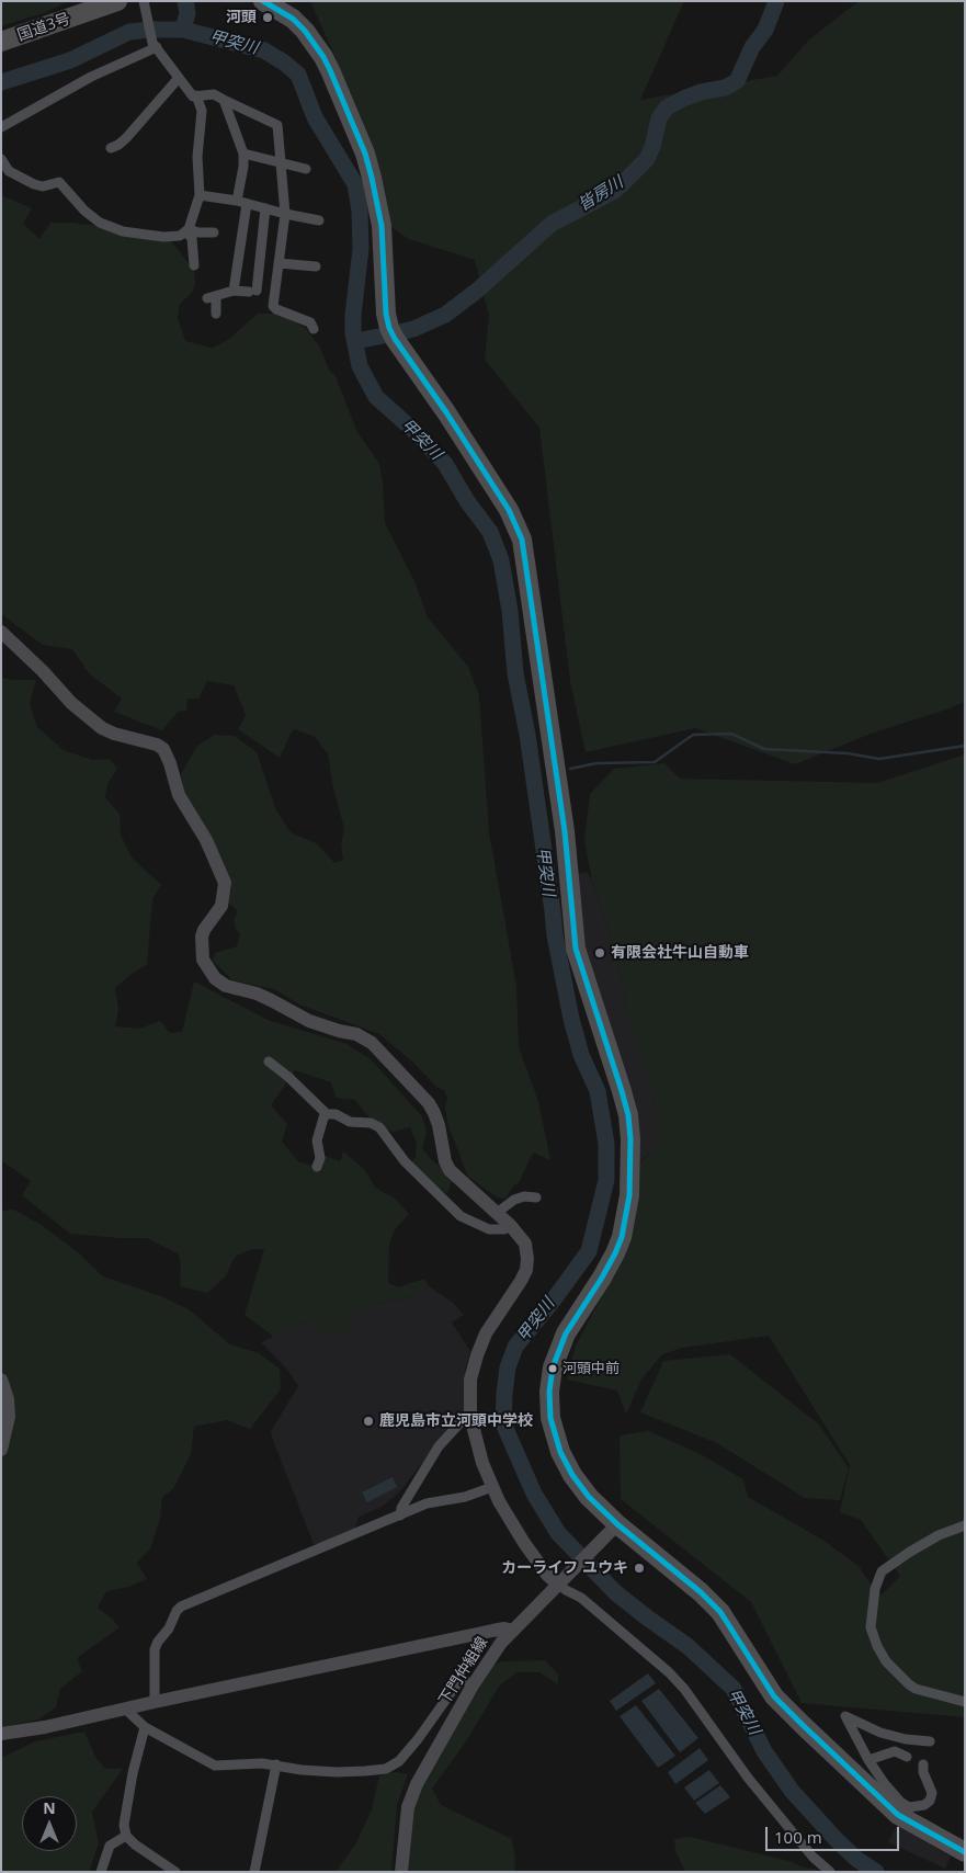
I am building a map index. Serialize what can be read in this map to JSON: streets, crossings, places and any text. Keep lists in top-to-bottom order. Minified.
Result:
{"streets":{"highway":["国道3号"],"street":["下門仲組線"]},"water":["甲突川","皆房川"],"places":["河頭","有限会社牛山自動車","河頭中前","鹿児島市立河頭中学校","カーライフ ユウキ"],"scale_bar":"100 m","north":"top"}
